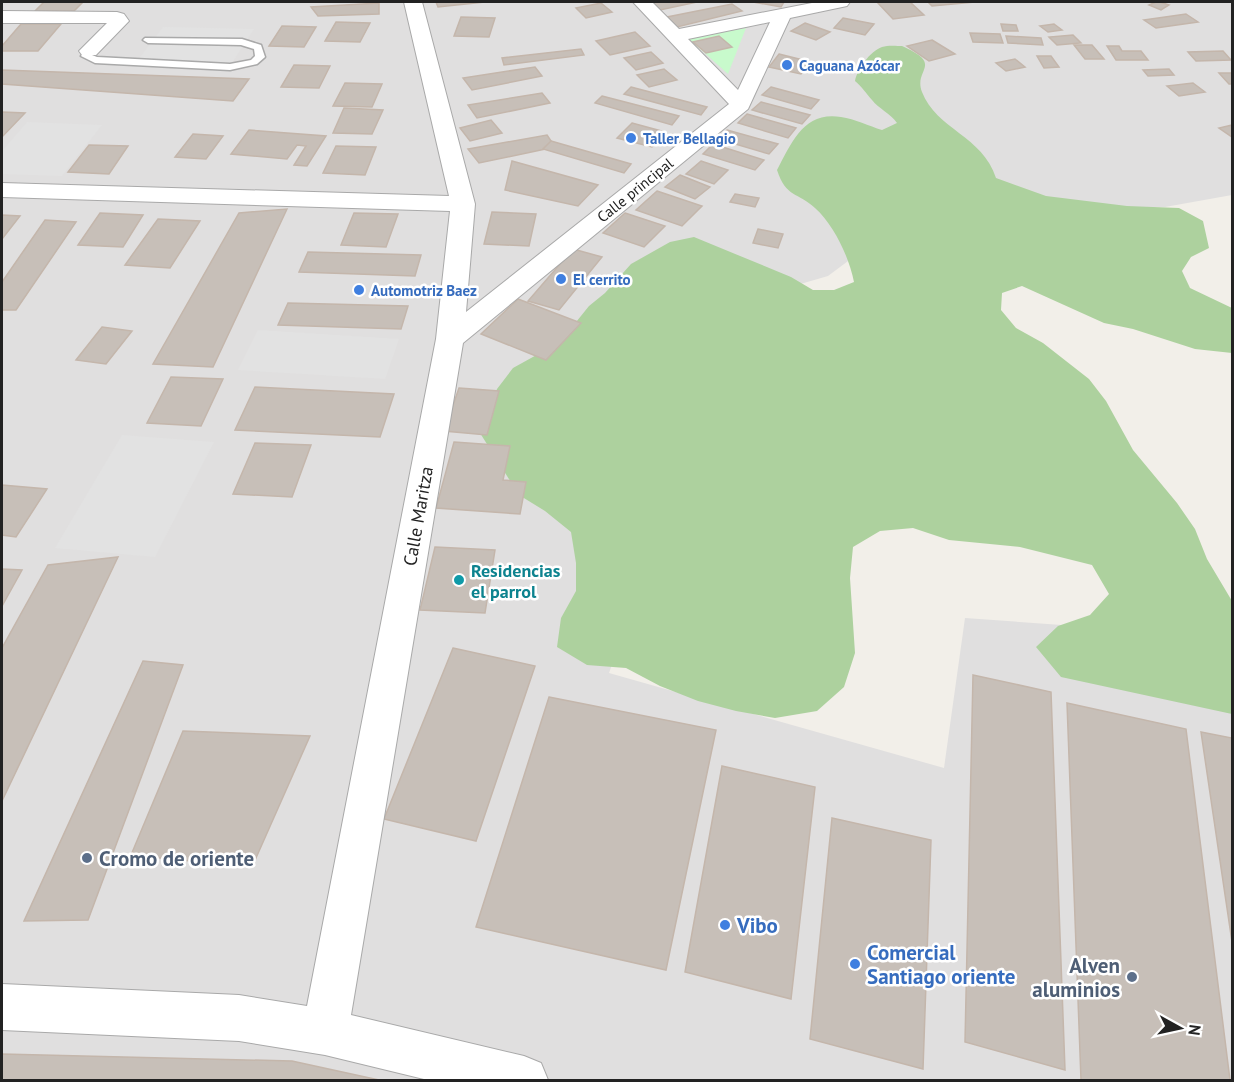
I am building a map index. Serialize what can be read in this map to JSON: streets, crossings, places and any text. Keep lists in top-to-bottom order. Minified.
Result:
{"streets":{"street":["Calle principal","Calle Maritza"]},"crossings":[["Calle principal","Calle Maritza"]],"places":["Caguana Azócar","Taller Bellagio","El cerrito","Automotriz Baez","Residencias el parrol","Cromo de oriente","Vibo","Comercial Santiago oriente","Alven aluminios"],"north":"right"}
